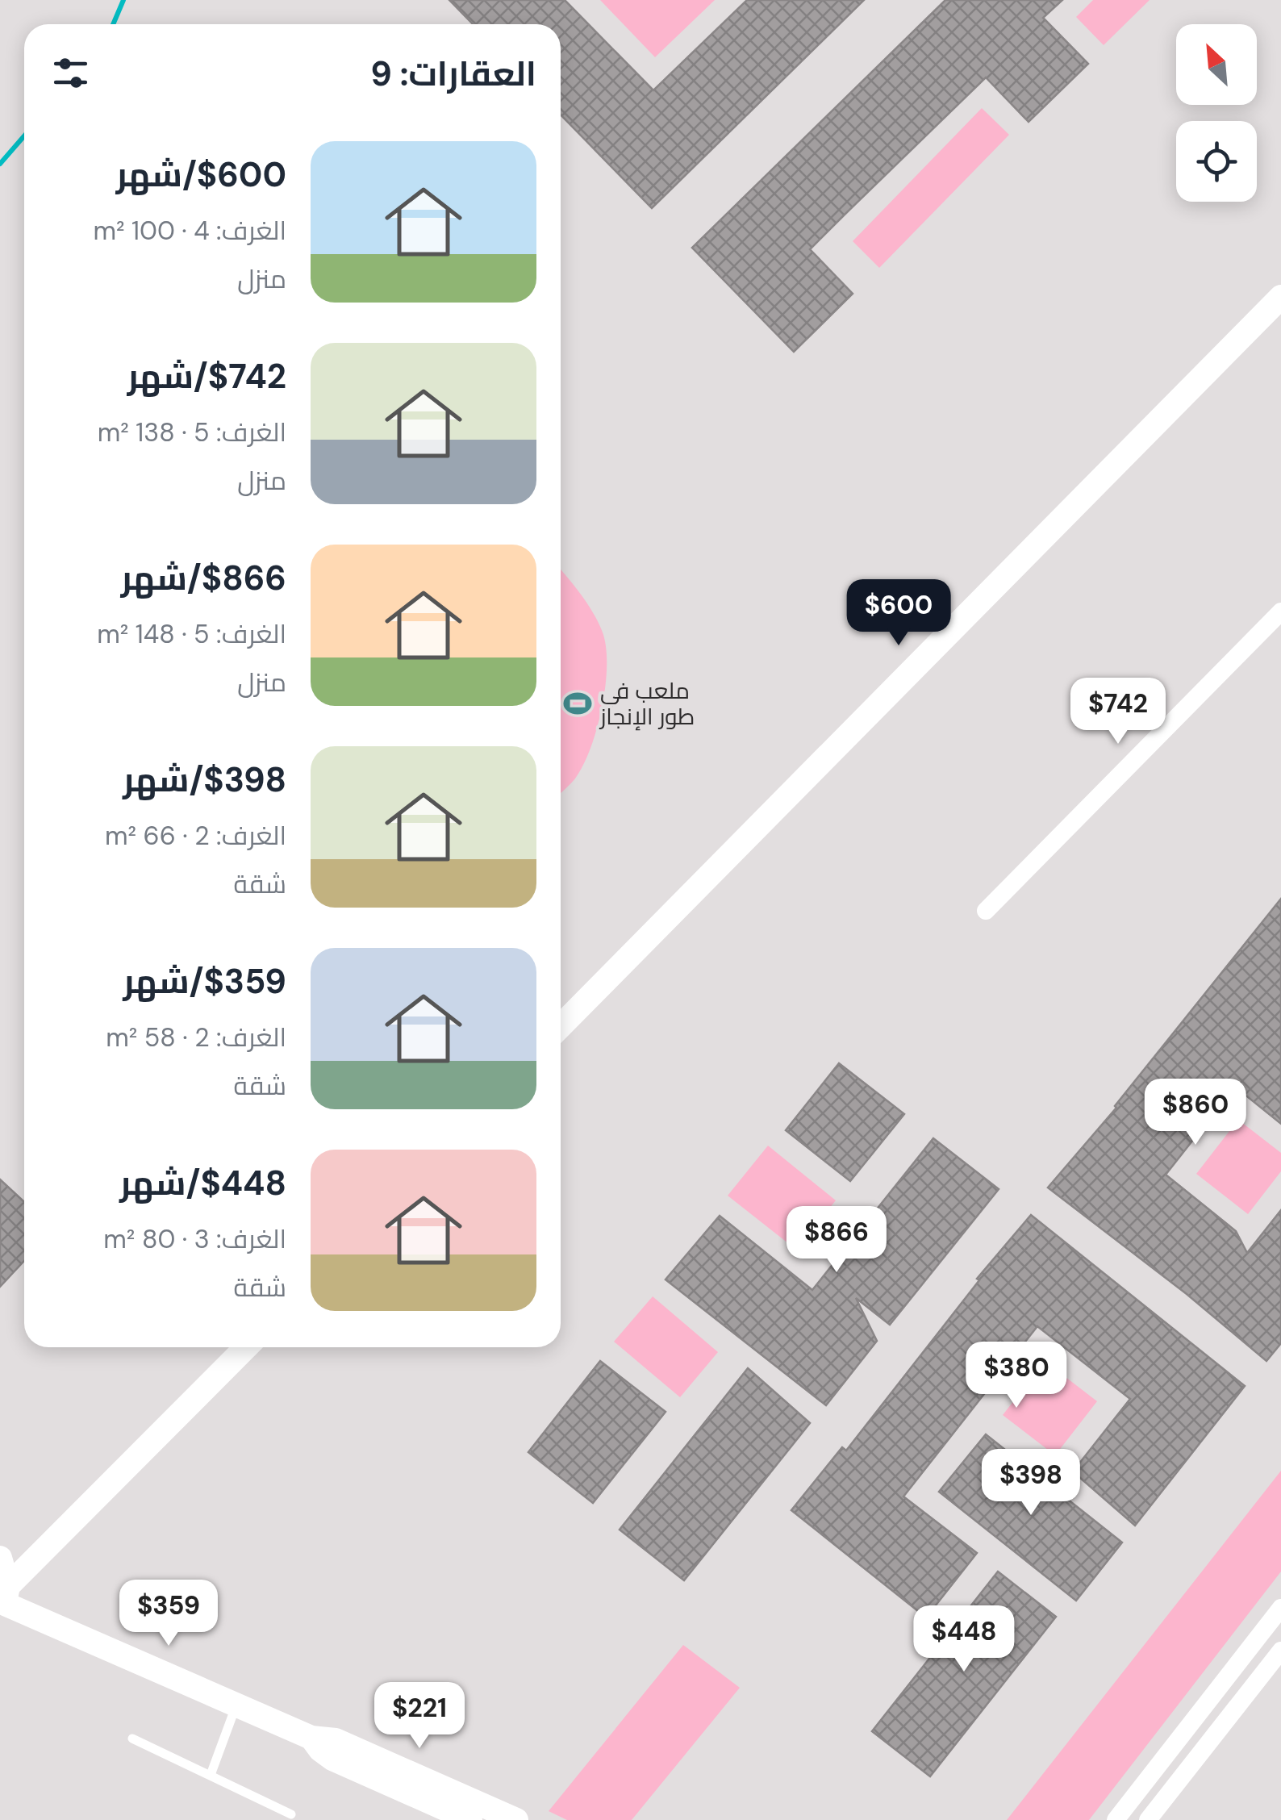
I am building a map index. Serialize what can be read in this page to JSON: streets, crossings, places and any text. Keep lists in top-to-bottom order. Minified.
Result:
{"places":{"sports":["ملعب في طور الإنجاز"]},"north":"top left","page":{"heading":"العقارات: 9","list":[{"name":"$600/شهر","note":"الغرف: 4 · 100 m² · منزل"},{"name":"$742/شهر","note":"الغرف: 5 · 138 m² · منزل"},{"name":"$866/شهر","note":"الغرف: 5 · 148 m² · منزل"},{"name":"$398/شهر","note":"الغرف: 2 · 66 m² · شقة"},{"name":"$359/شهر","note":"الغرف: 2 · 58 m² · شقة"},{"name":"$448/شهر","note":"الغرف: 3 · 80 m² · شقة"}],"price":["$600","$742","$860","$866","$380","$398","$359","$448","$221"]}}
